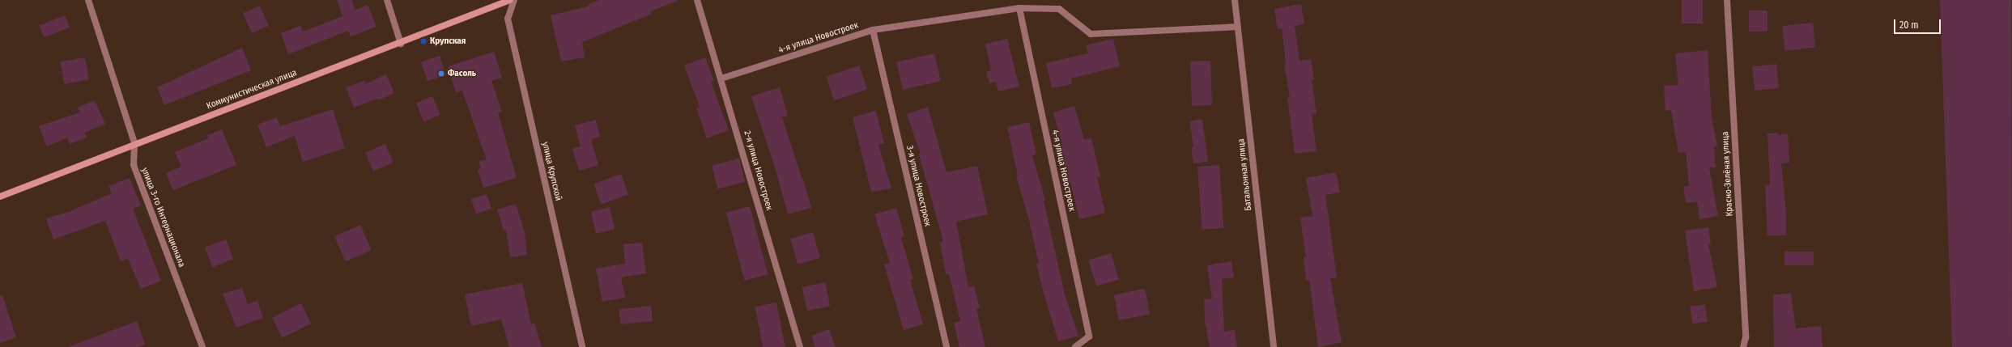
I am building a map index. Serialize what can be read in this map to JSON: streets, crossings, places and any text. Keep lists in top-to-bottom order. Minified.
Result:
{"streets":{"main road":["Коммунистическая улица"],"street":["4-я улица Новостроек","2-я улица Новостроек","улица Крупской","Красно-Зелёная улица","Батальонная улица","3-я улица Новостроек","улица 3-го Интернационала"]},"crossings":[["4-я улица Новостроек","2-я улица Новостроек"],["4-я улица Новостроек","Батальонная улица"],["4-я улица Новостроек","3-я улица Новостроек"],["Коммунистическая улица","улица 3-го Интернационала"]],"places":["Крупская","Фасоль"],"scale_bar":"20 m"}
